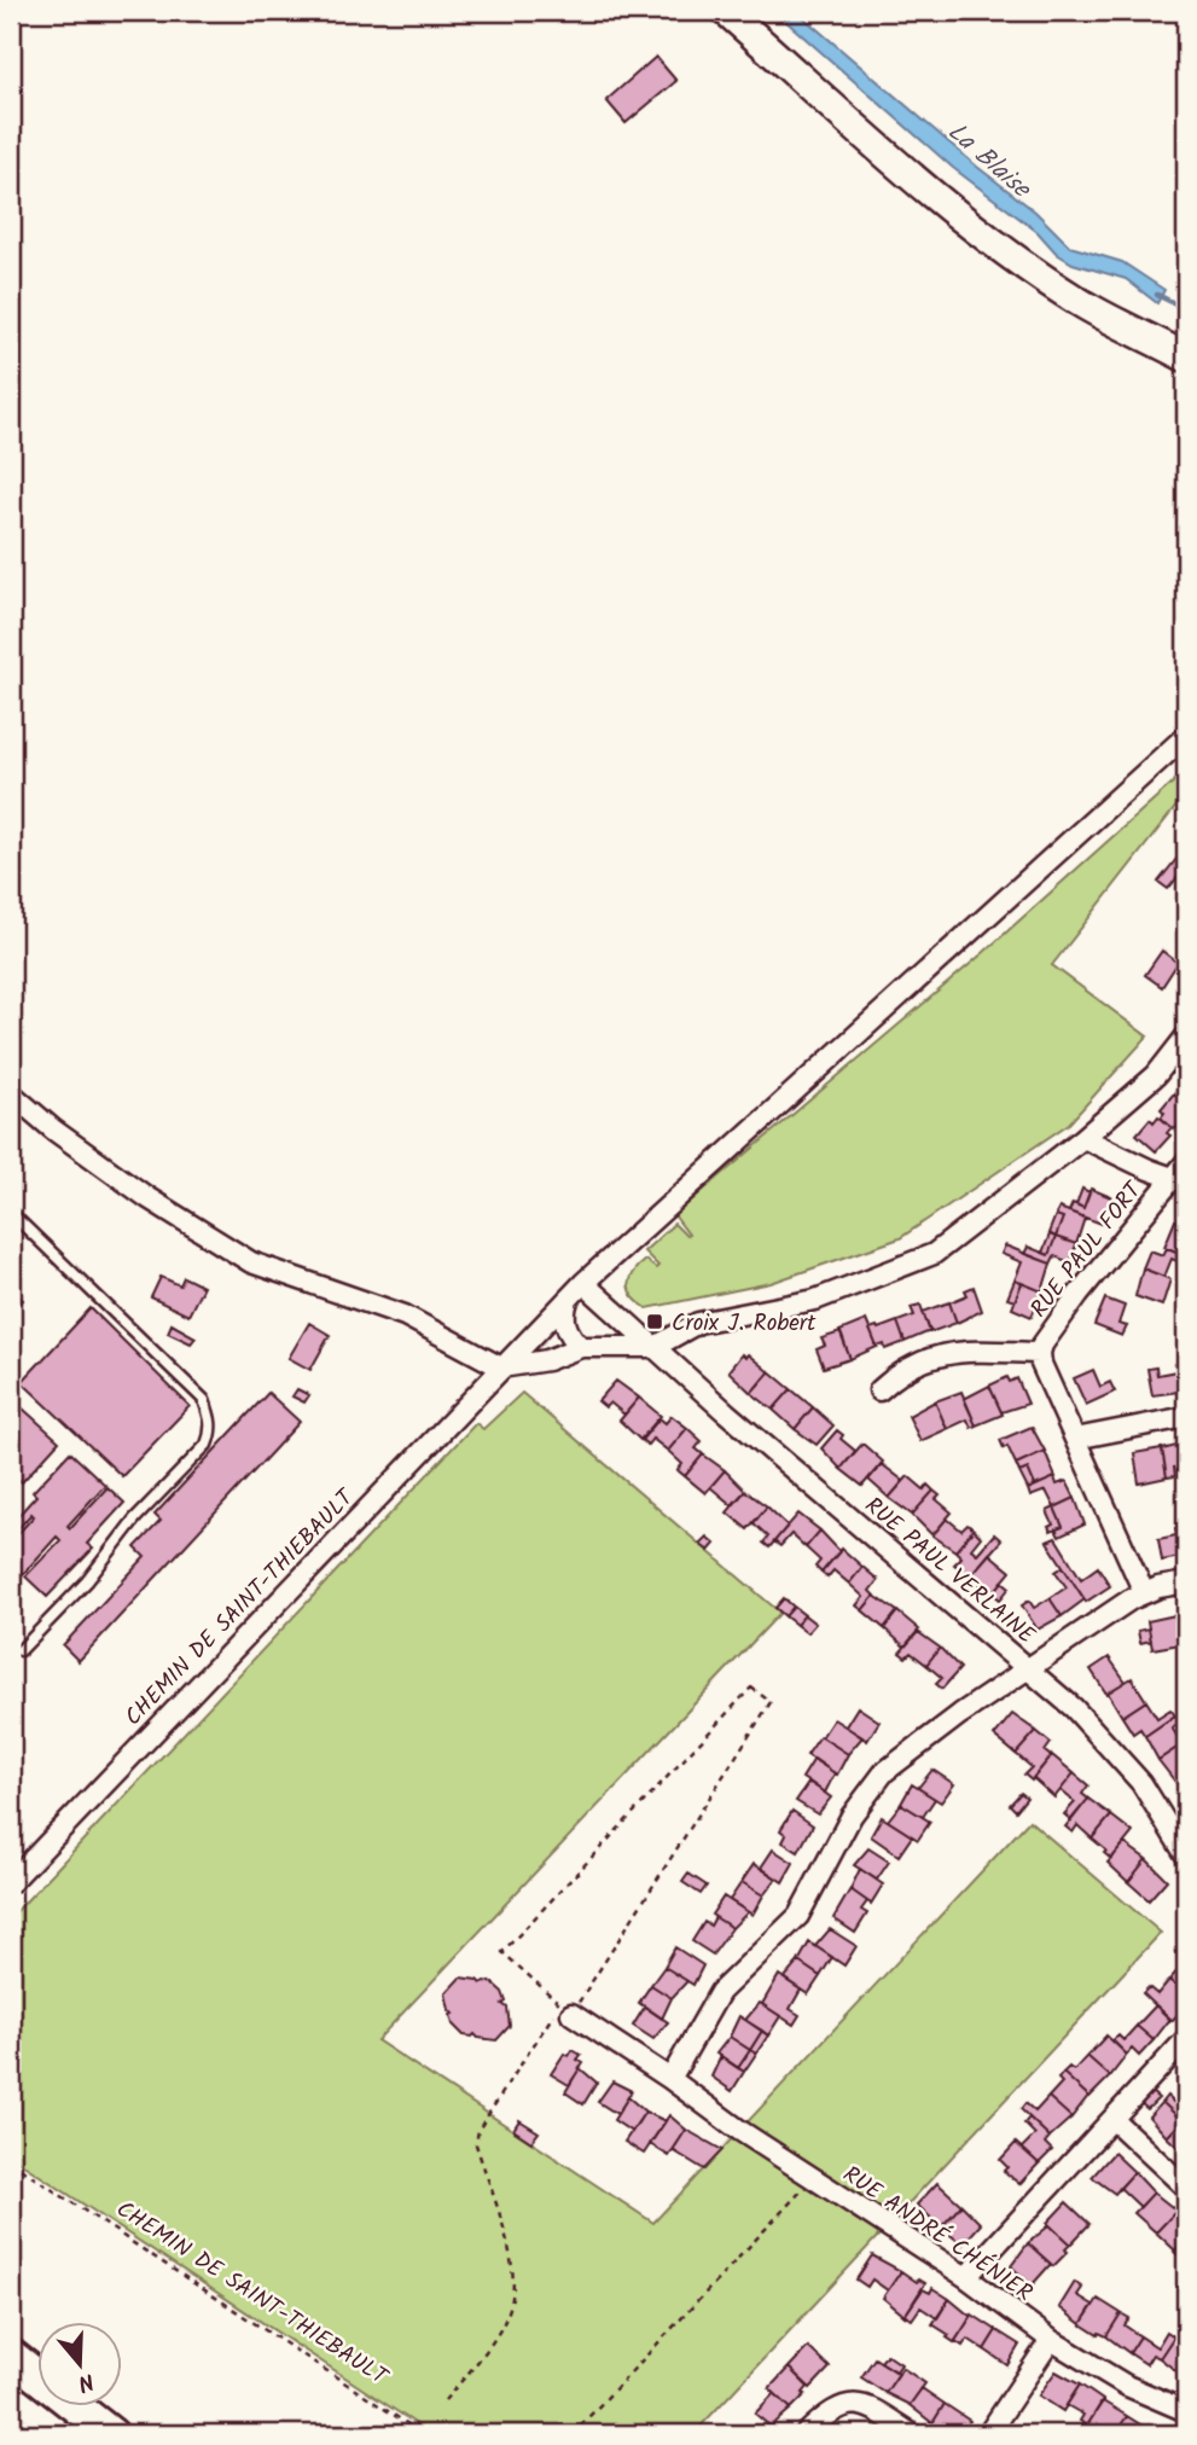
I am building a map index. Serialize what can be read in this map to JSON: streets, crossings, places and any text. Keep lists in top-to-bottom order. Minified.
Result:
{"streets":{"street":["RUE PAUL FORT","RUE PAUL VERLAINE","CHEMIN DE SAINT-THIEBAULT","RUE ANDRÉ CHÉNIER"]},"crossings":[["RUE PAUL VERLAINE","CHEMIN DE SAINT-THIEBAULT"]],"water":["La Blaise"],"places":{"transit":["Croix J. Robert"]},"north":"bottom"}
